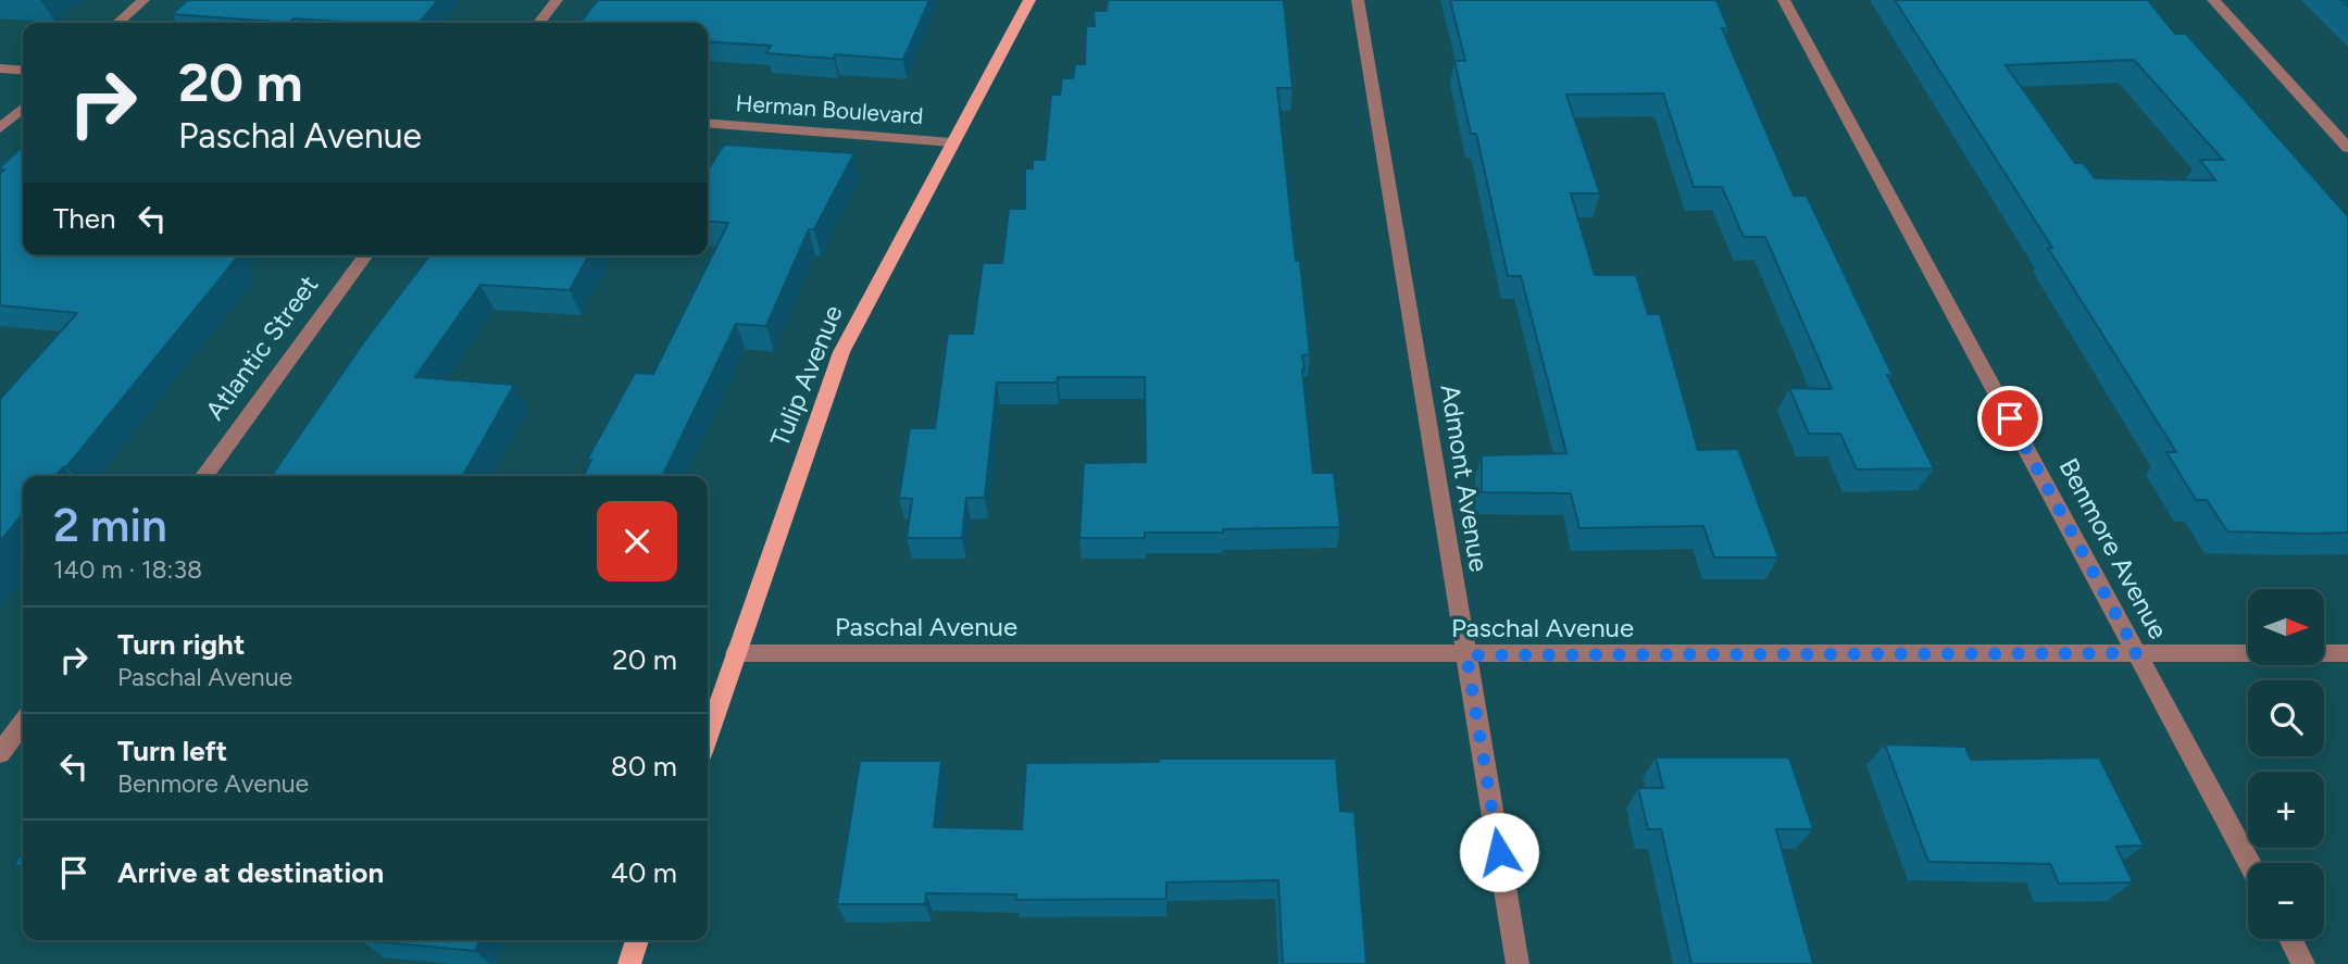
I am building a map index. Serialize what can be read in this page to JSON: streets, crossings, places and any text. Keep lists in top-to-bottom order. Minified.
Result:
{"streets":{"main road":["Tulip Avenue"],"street":["Herman Boulevard","Atlantic Street","Admont Avenue","Benmore Avenue","Paschal Avenue"]},"crossings":[["Herman Boulevard","Tulip Avenue"],["Tulip Avenue","Paschal Avenue"],["Admont Avenue","Paschal Avenue"],["Benmore Avenue","Paschal Avenue"]],"north":"right","page":{"turn":["20 m","Paschal Avenue"],"then":"Then","heading":["2 min","140 m · 18:38"],"map_buttons":["+","−"],"list":[{"name":"Turn right","note":"Paschal Avenue","value":"20 m"},{"name":"Turn left","note":"Benmore Avenue","value":"80 m"},{"name":"Arrive at destination","value":"40 m"}]}}
